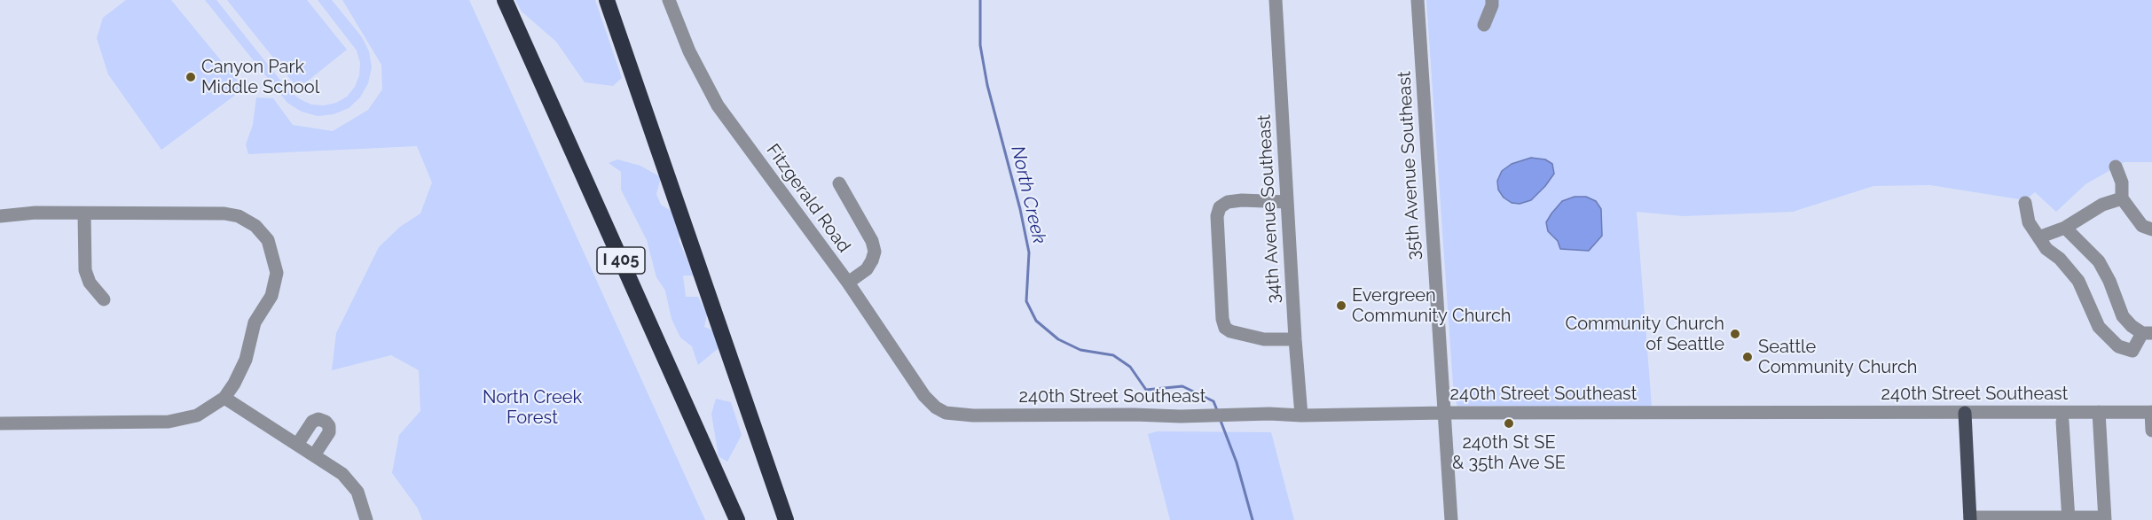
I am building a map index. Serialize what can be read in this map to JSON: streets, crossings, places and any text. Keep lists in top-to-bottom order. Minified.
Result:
{"streets":{"highway":["I 405"],"street":["35th Avenue Southeast","Fitzgerald Road","34th Avenue Southeast","240th Street Southeast"]},"crossings":[["35th Avenue Southeast","240th Street Southeast"],["Fitzgerald Road","240th Street Southeast"],["34th Avenue Southeast","240th Street Southeast"]],"water":["North Creek"],"parks":["North Creek Forest"],"places":["Canyon Park Middle School","Evergreen Community Church","Community Church of Seattle","Seattle Community Church","240th St SE & 35th Ave SE"]}
